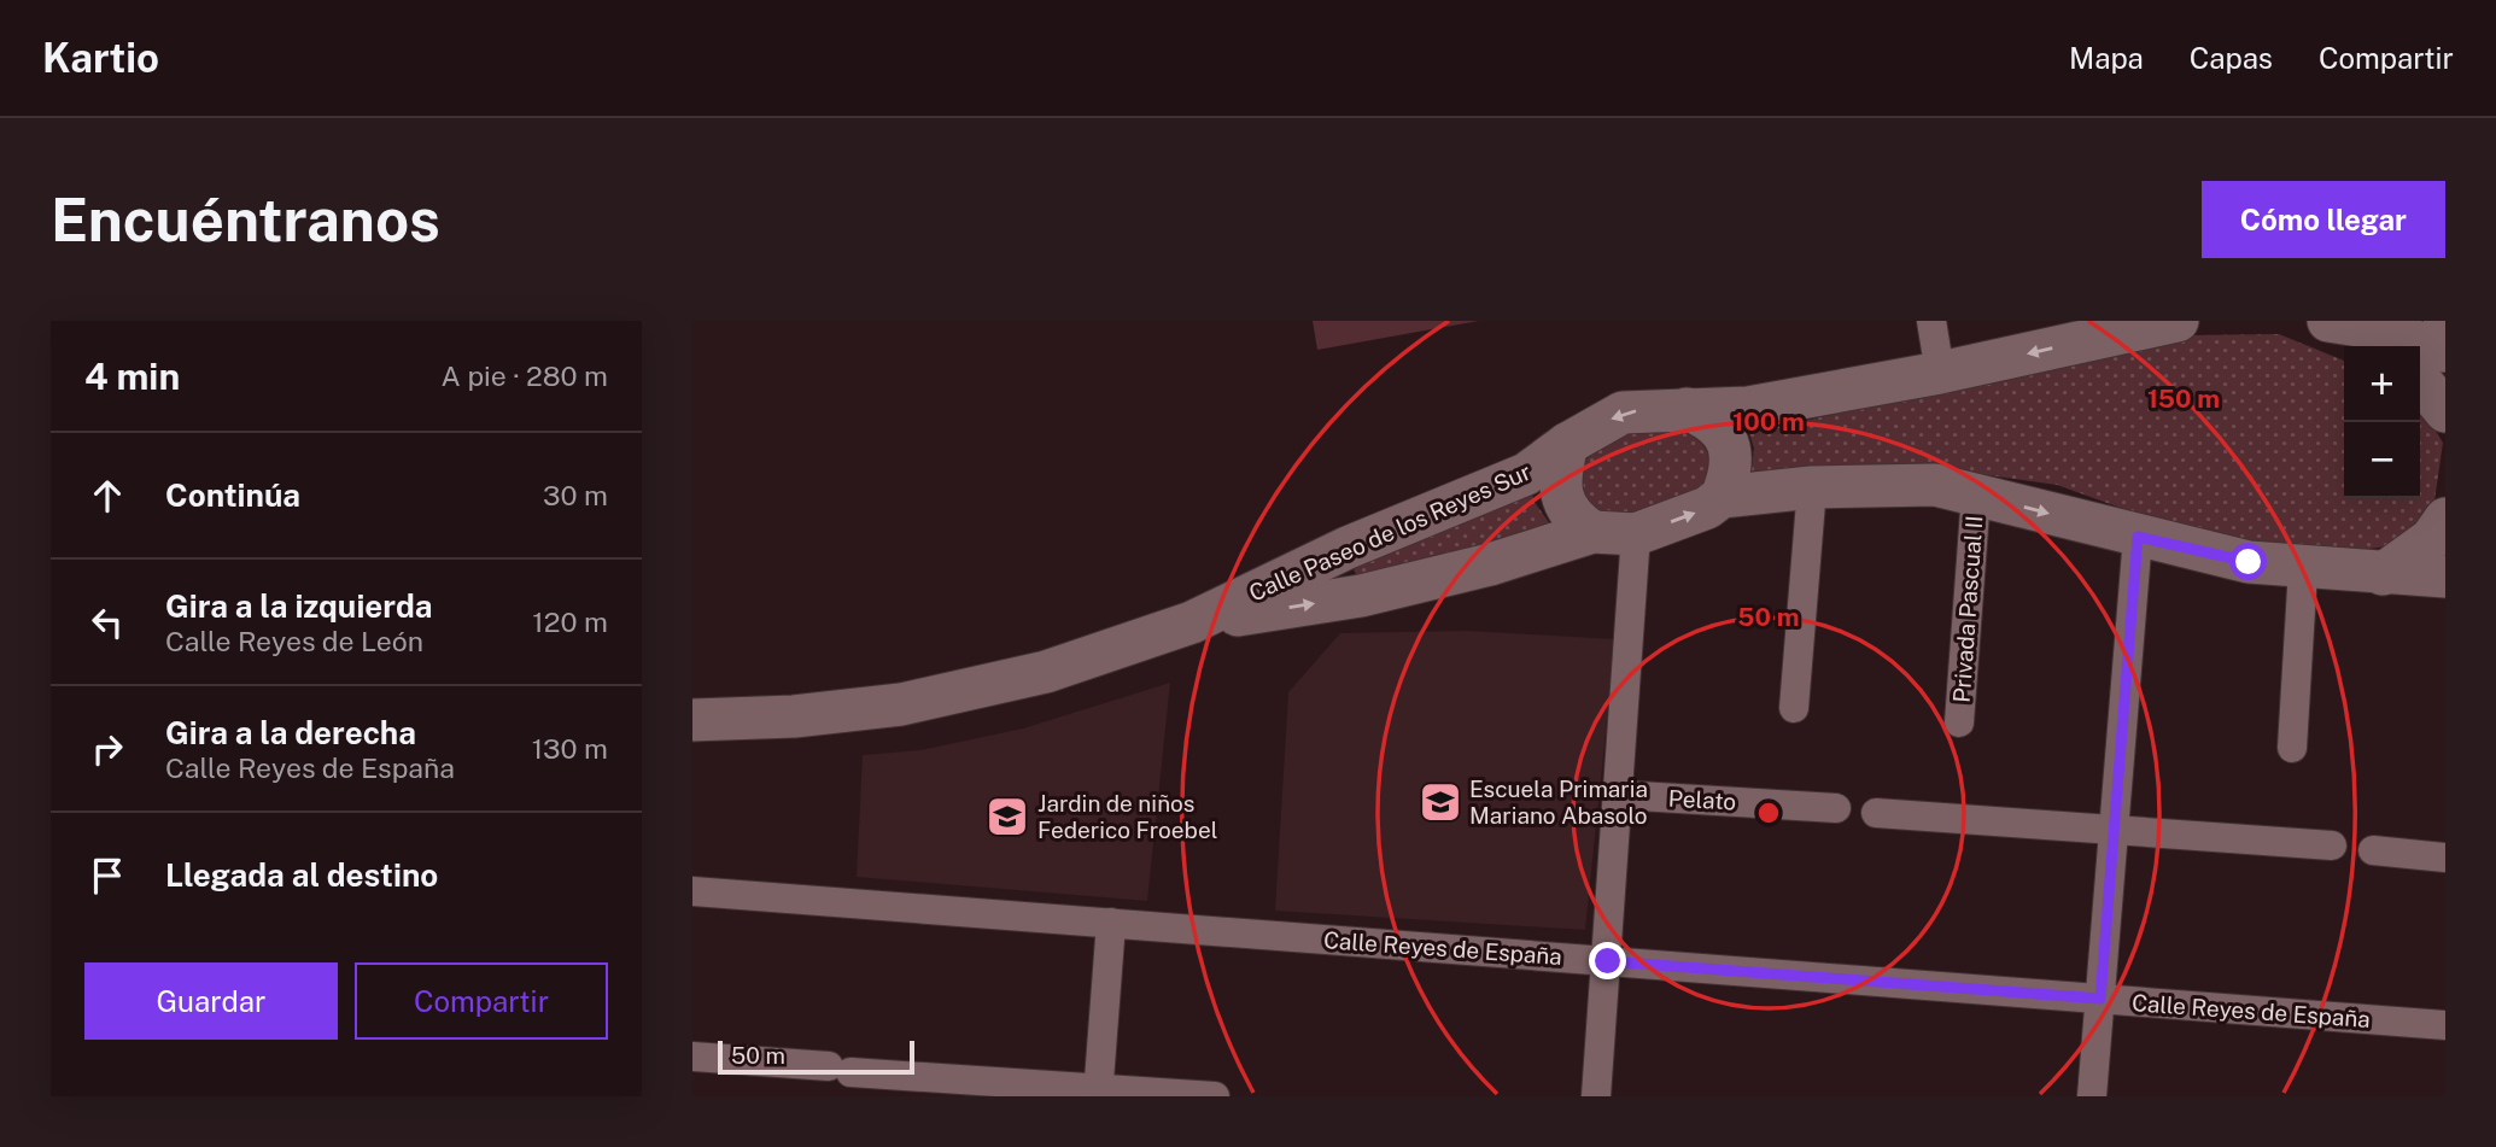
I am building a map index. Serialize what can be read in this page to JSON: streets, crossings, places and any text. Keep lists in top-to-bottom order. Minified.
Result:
{"streets":{"street":["Calle Paseo de los Reyes Sur","Privada Pascual II","Pelato","Calle Reyes de España"]},"places":{"school or university":["Escuela Primaria Mariano Abasolo","Jardin de niños Federico Froebel"]},"scale_bar":"50 m","page":{"header":"Kartio","nav":["Mapa","Capas","Compartir"],"buttons":["Cómo llegar",["Guardar","Compartir"]],"title":"Encuéntranos","heading":["4 min","A pie · 280 m"],"map_buttons":["+","−"],"list":[["Continúa","30 m"],["Gira a la izquierda","Calle Reyes de León","120 m"],["Gira a la derecha","Calle Reyes de España","130 m"],"Llegada al destino"],"scale":"50 m"},"rings":["150 m","100 m","50 m"]}
